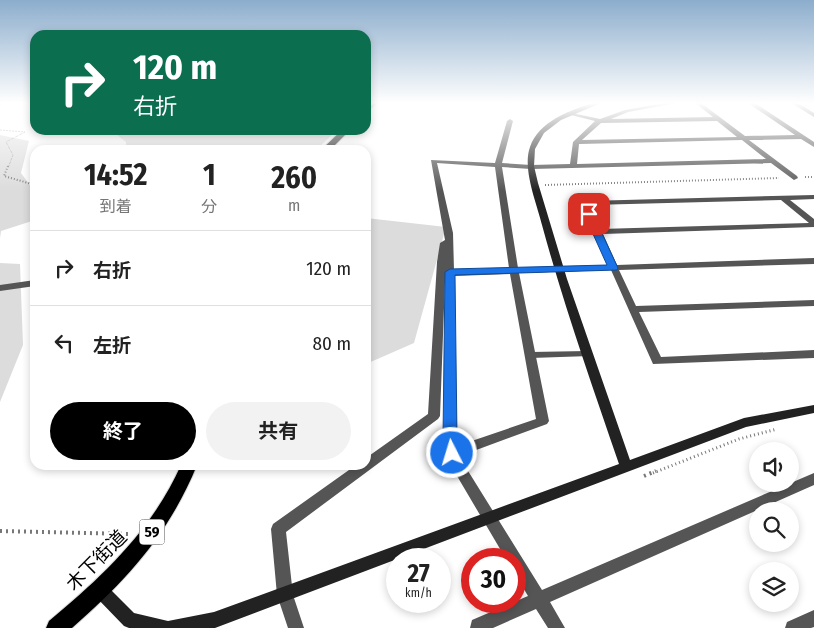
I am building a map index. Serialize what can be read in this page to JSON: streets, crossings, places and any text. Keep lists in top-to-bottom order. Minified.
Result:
{"streets":{"main road":["59","木下街道"]},"page":{"turn":["120 m","右折"],"eta":["14:52","到着","1","分","260","m"],"list":[{"name":"右折","value":"120 m"},{"name":"左折","value":"80 m"}],"buttons":["終了","共有"],"speed":"27 km/h","limit":"30"}}
